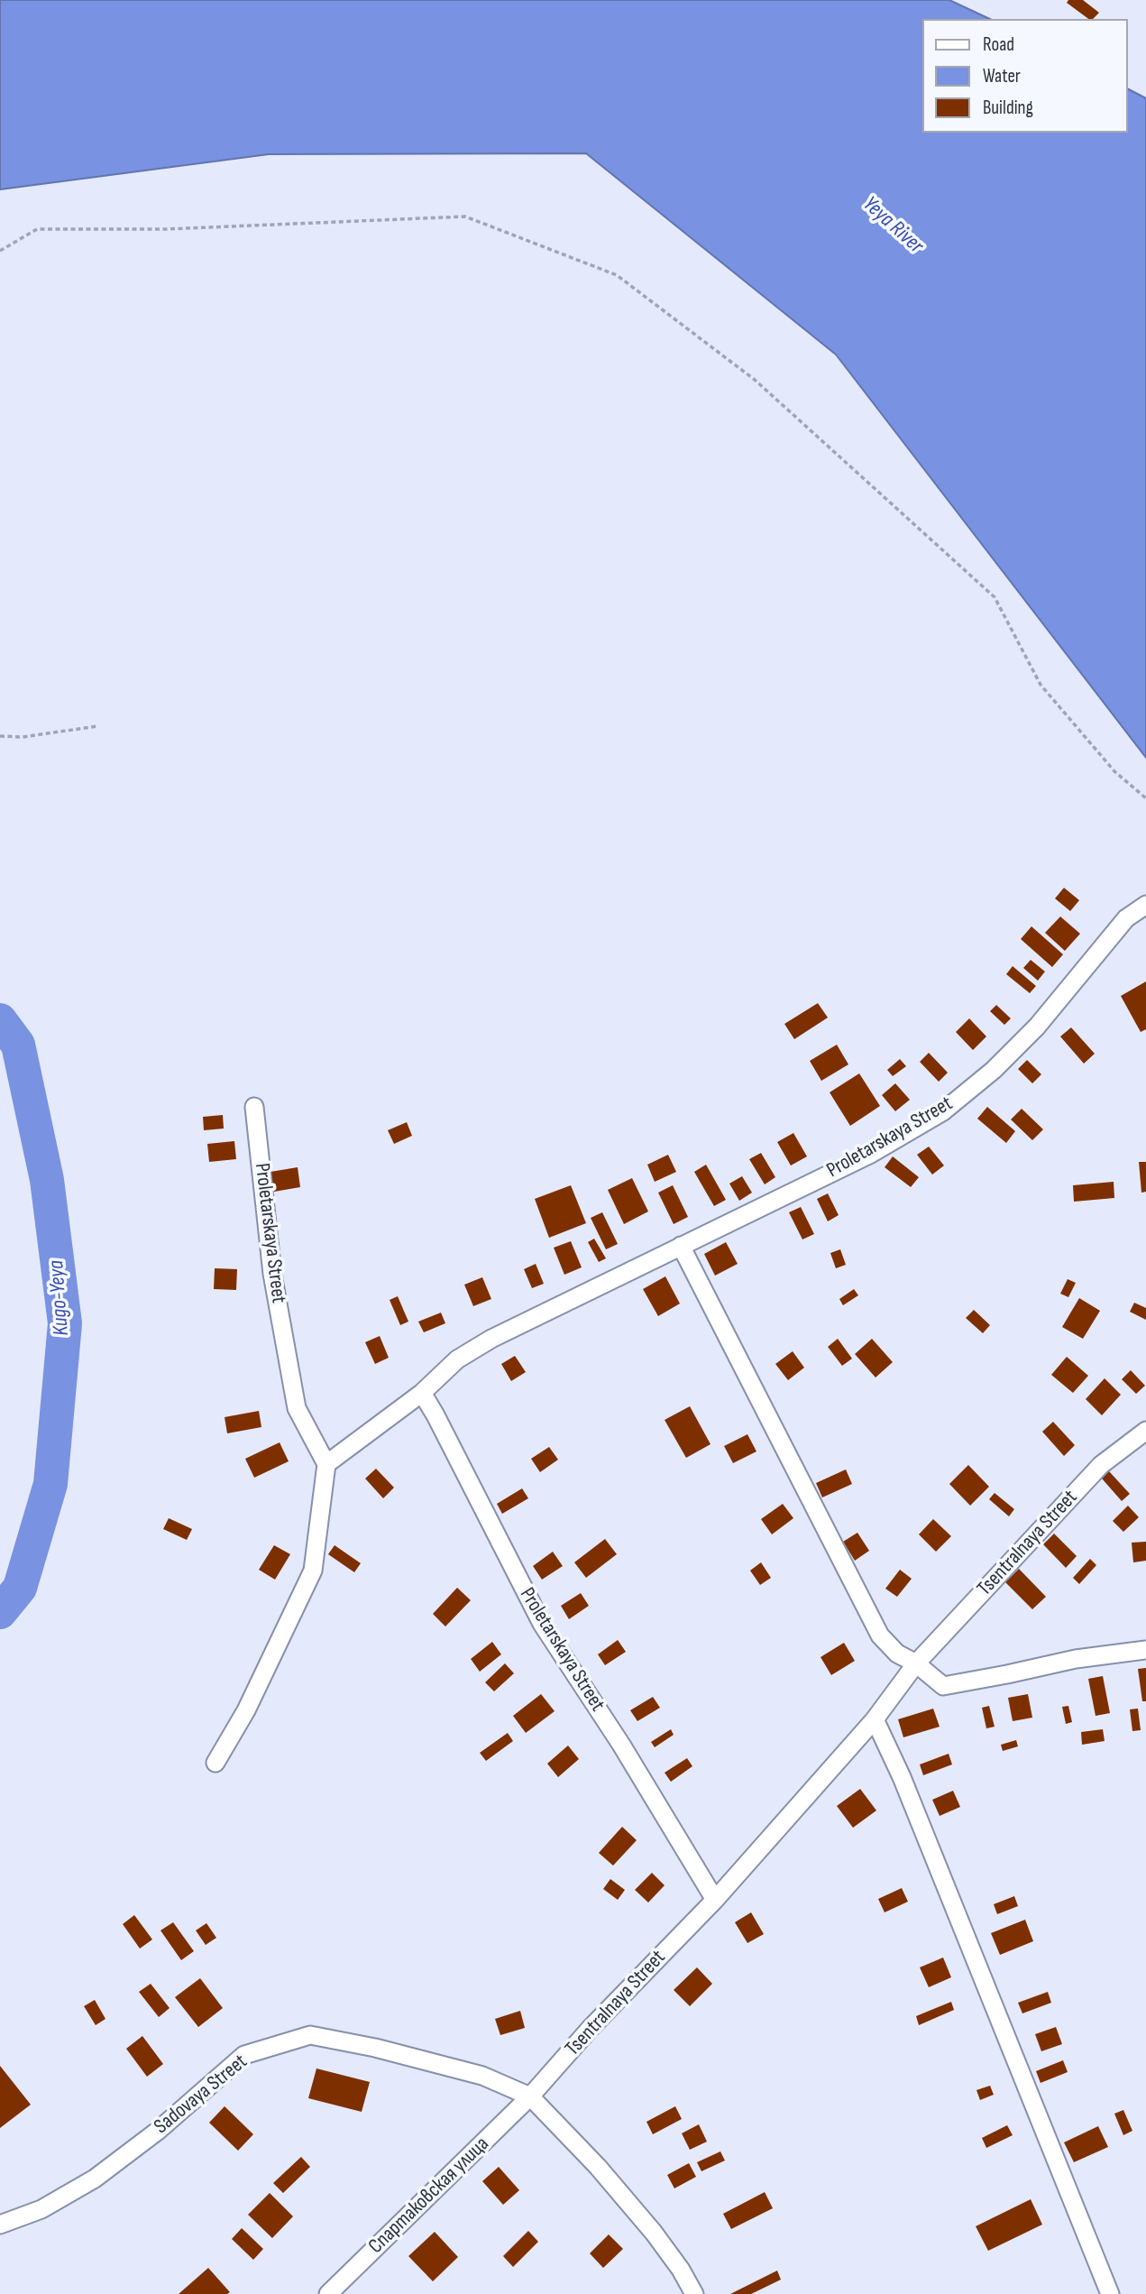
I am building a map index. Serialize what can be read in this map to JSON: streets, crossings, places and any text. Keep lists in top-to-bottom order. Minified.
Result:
{"streets":{"street":["Proletarskaya Street","Tsentralnaya Street","Sadovaya Street","Спартаковская улица"]},"crossings":[["Proletarskaya Street","Tsentralnaya Street"],["Tsentralnaya Street","Sadovaya Street"],["Tsentralnaya Street","Спартаковская улица"],["Sadovaya Street","Спартаковская улица"]],"water":["Yeya River","Kugo-Yeya"],"legend":["Road","Water","Building"]}
